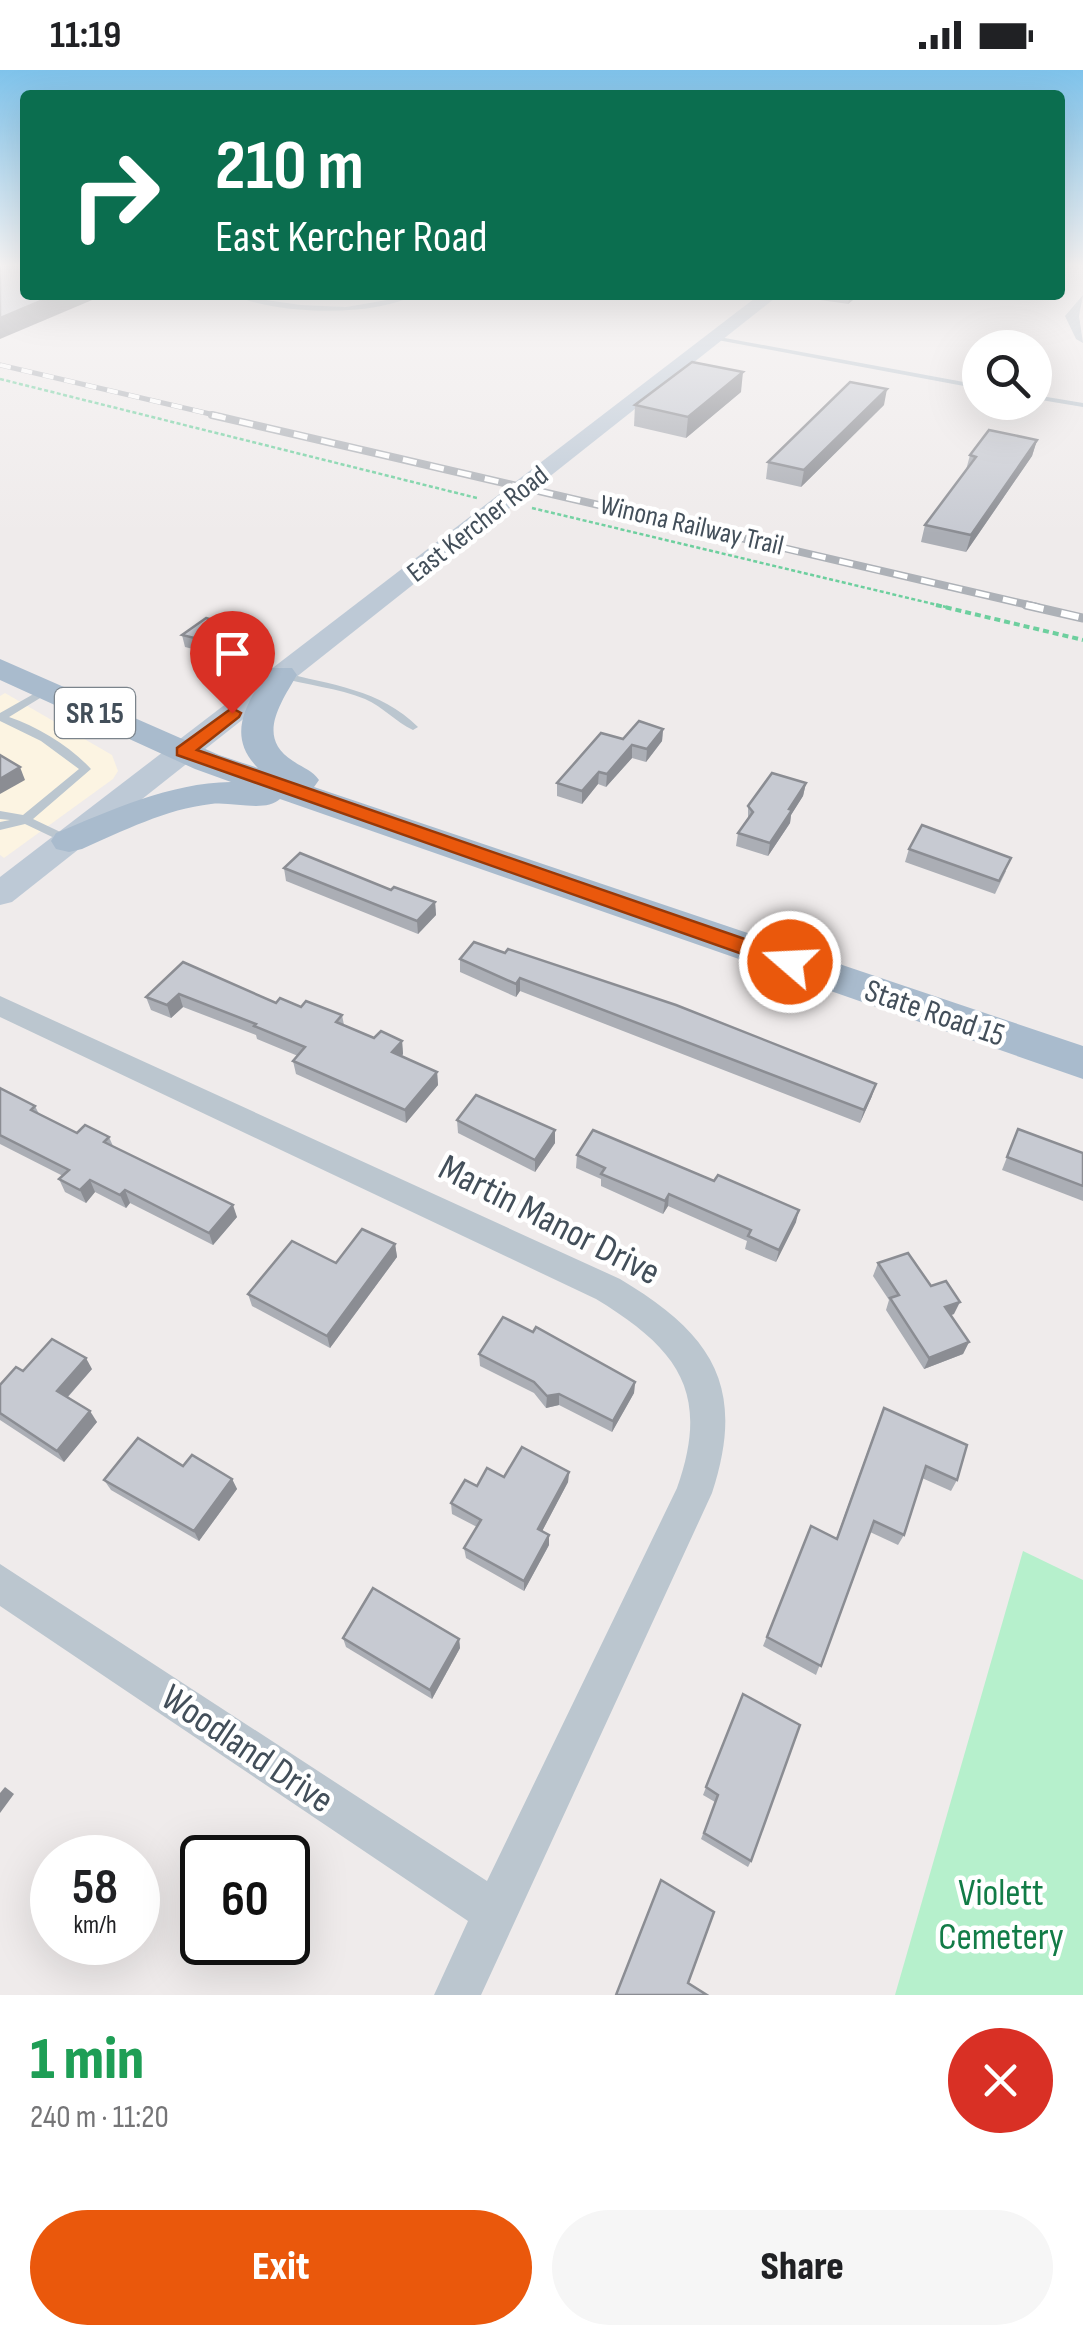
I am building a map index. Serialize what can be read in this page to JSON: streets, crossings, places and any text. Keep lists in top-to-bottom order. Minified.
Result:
{"streets":{"main road":["East Kercher Road","SR 15","State Road 15"],"street":["Martin Manor Drive","Woodland Drive"],"path":["Winona Railway Trail"]},"crossings":[["East Kercher Road","Winona Railway Trail"],["East Kercher Road","State Road 15"],["Martin Manor Drive","Woodland Drive"]],"parks":["Violett Cemetery"],"page":{"status":"11:19","turn":["210 m","East Kercher Road"],"speed":"58 km/h","limit":"60","heading":["1 min","240 m · 11:20"],"buttons":["Exit","Share"]}}
